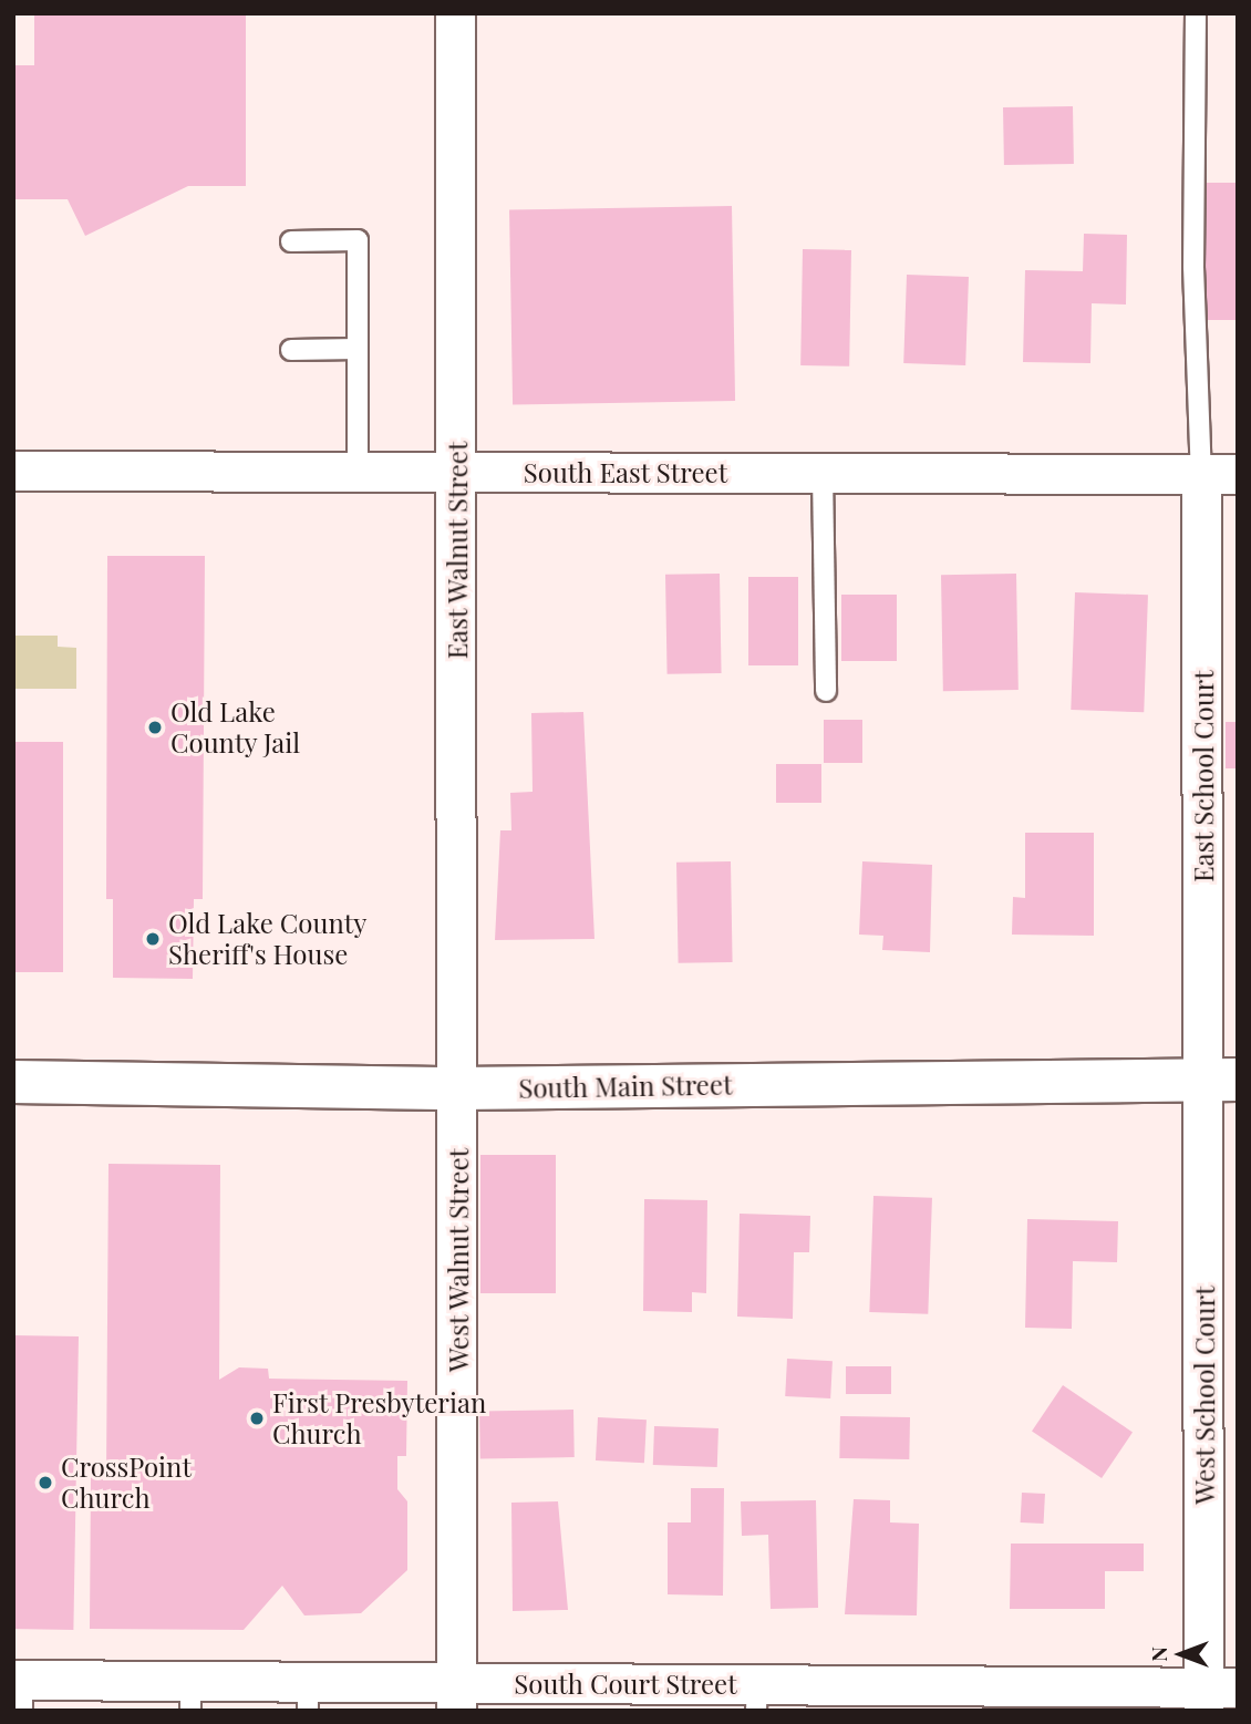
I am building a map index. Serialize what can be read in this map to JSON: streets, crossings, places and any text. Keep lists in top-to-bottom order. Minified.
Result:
{"streets":{"street":["South East Street","East Walnut Street","East School Court","South Main Street","West Walnut Street","West School Court","South Court Street"]},"crossings":[["South East Street","East Walnut Street"],["South East Street","East School Court"],["East Walnut Street","South Main Street"],["East Walnut Street","West Walnut Street"],["East School Court","South Main Street"],["East School Court","West School Court"],["South Main Street","West Walnut Street"],["South Main Street","West School Court"],["West Walnut Street","South Court Street"],["West School Court","South Court Street"]],"places":["Old Lake County Jail","Old Lake County Sheriff's House","First Presbyterian Church","CrossPoint Church"],"north":"left"}
